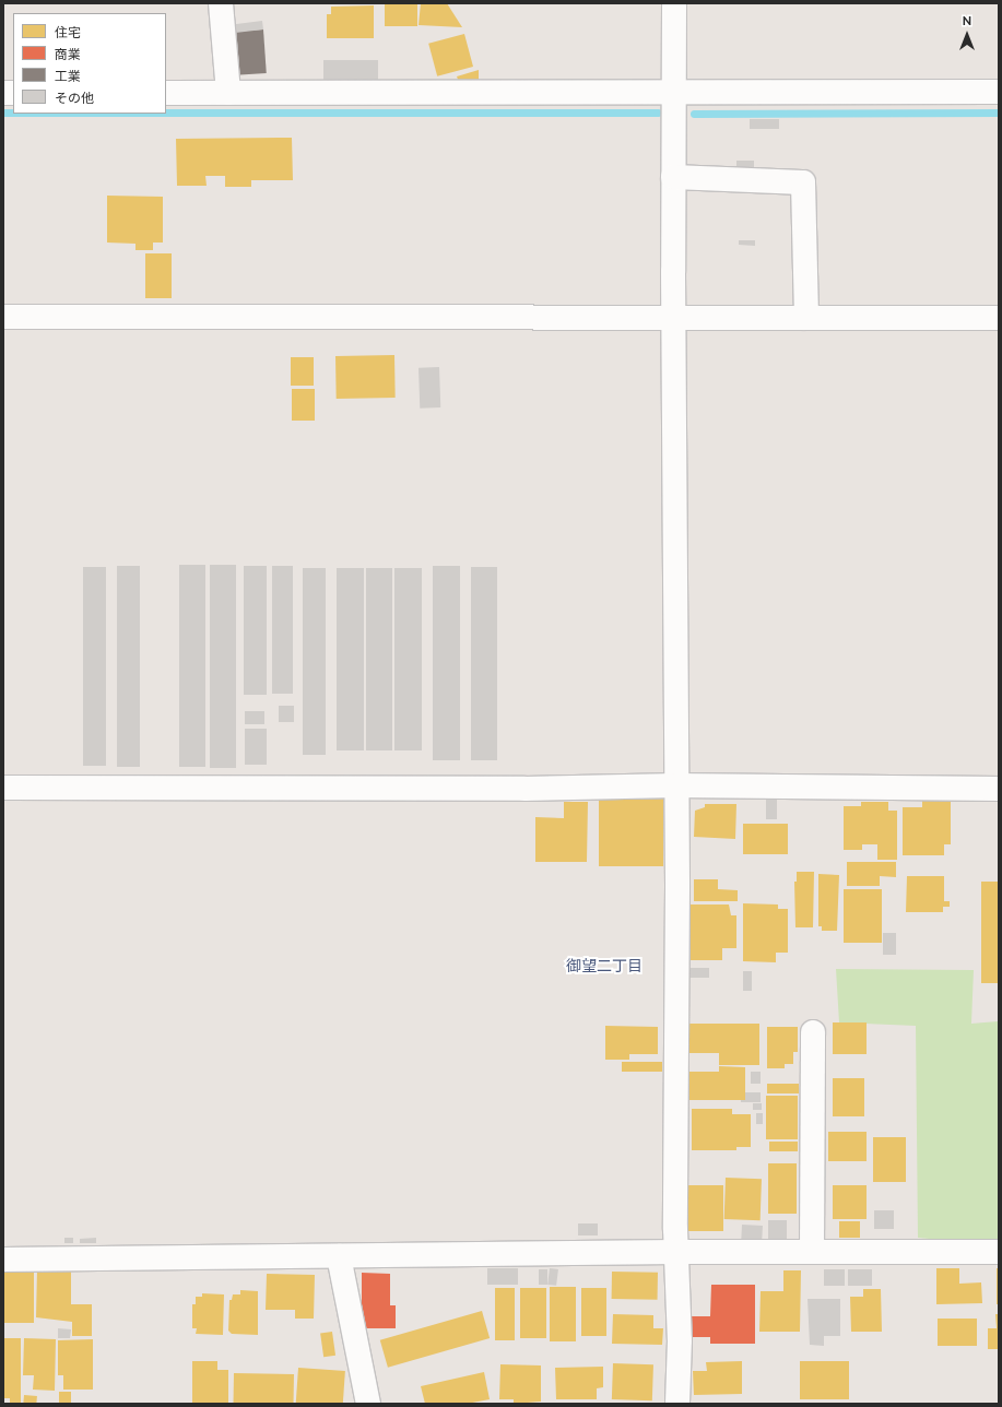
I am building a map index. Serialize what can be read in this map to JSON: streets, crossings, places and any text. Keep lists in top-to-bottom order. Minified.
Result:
{"districts":["御望二丁目"],"legend":["住宅","商業","工業","その他"],"north":"top"}
